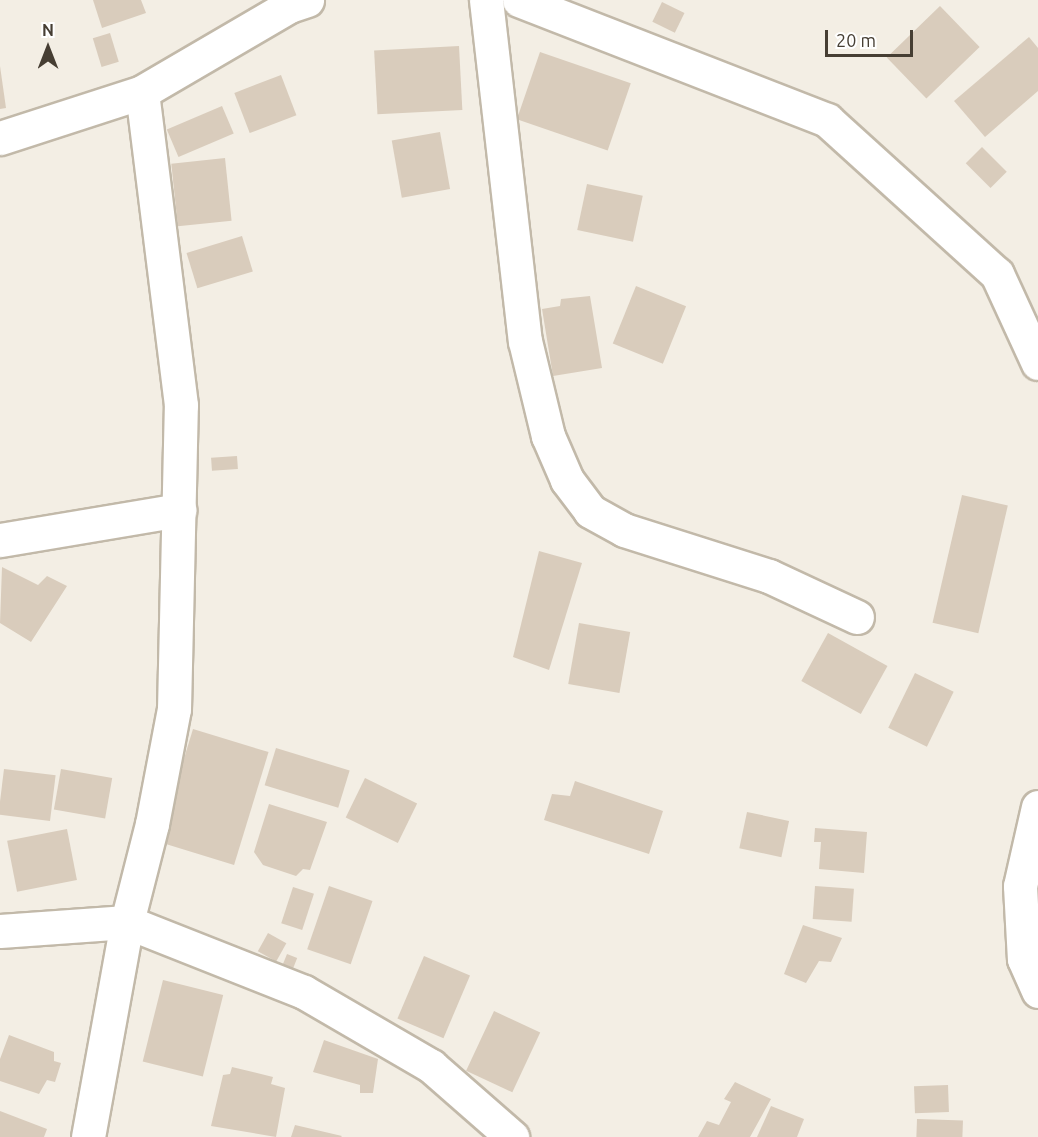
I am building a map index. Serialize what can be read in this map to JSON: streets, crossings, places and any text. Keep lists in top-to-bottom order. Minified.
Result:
{"scale_bar":"20 m","north":"top"}
